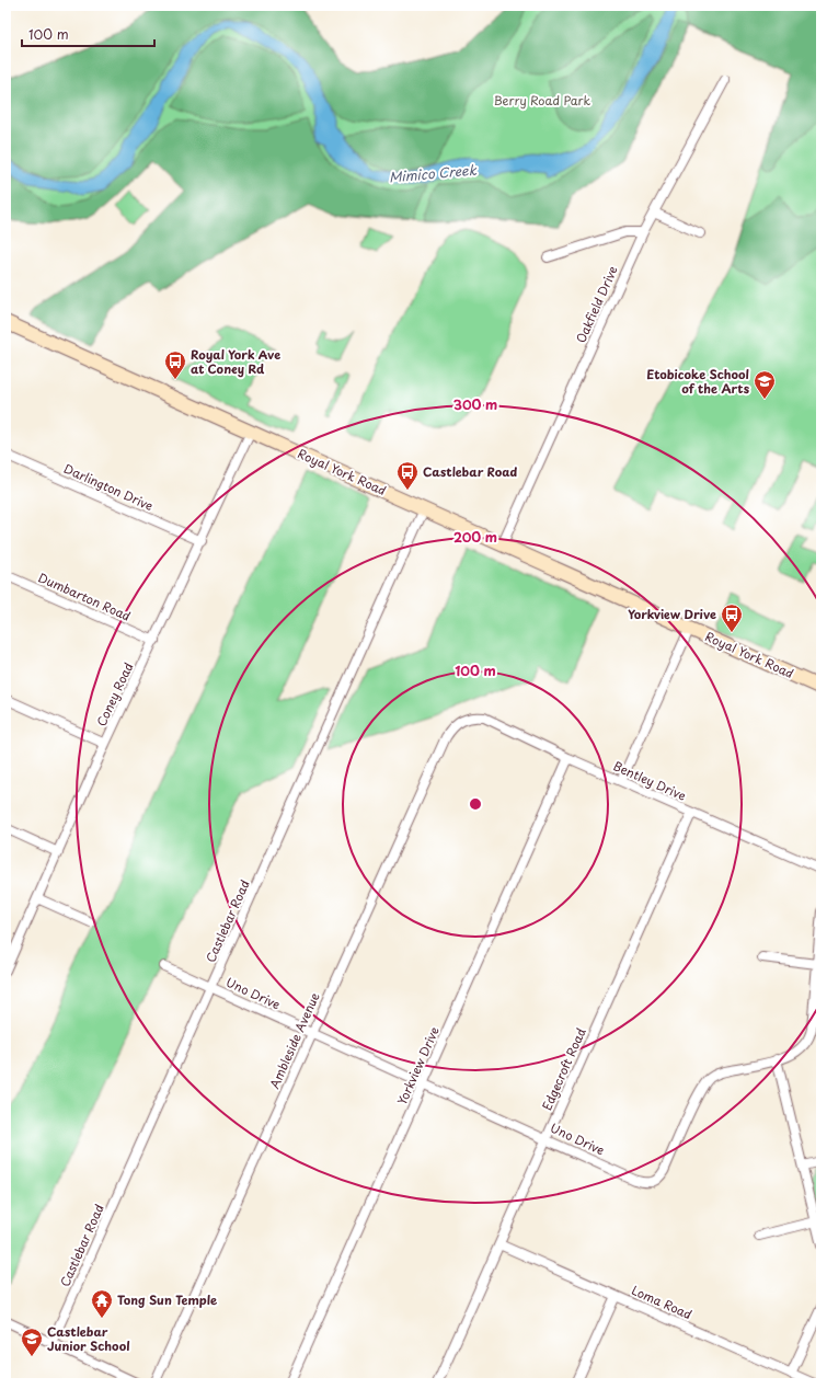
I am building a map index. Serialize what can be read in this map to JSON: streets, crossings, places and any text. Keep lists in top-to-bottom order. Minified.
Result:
{"streets":{"main road":["Royal York Road"],"street":["Oakfield Drive","Darlington Drive","Dumbarton Road","Coney Road","Bentley Drive","Castlebar Road","Uno Drive","Ambleside Avenue","Yorkview Drive","Edgecroft Road","Loma Road"]},"crossings":[["Oakfield Drive","Royal York Road"],["Royal York Road","Coney Road"],["Royal York Road","Castlebar Road"],["Darlington Drive","Coney Road"],["Dumbarton Road","Coney Road"],["Bentley Drive","Ambleside Avenue"],["Bentley Drive","Yorkview Drive"],["Bentley Drive","Edgecroft Road"],["Castlebar Road","Uno Drive"],["Uno Drive","Ambleside Avenue"],["Uno Drive","Yorkview Drive"],["Uno Drive","Edgecroft Road"],["Edgecroft Road","Loma Road"]],"water":["Mimico Creek"],"parks":["Berry Road Park"],"places":{"bus stop":["Royal York Ave at Coney Rd","Castlebar Road","Yorkview Drive"],"school or university":["Etobicoke School of the Arts","Castlebar Junior School"],"temple":["Tong Sun Temple"]},"scale_bar":"100 m","rings":["300 m","200 m","100 m"]}
